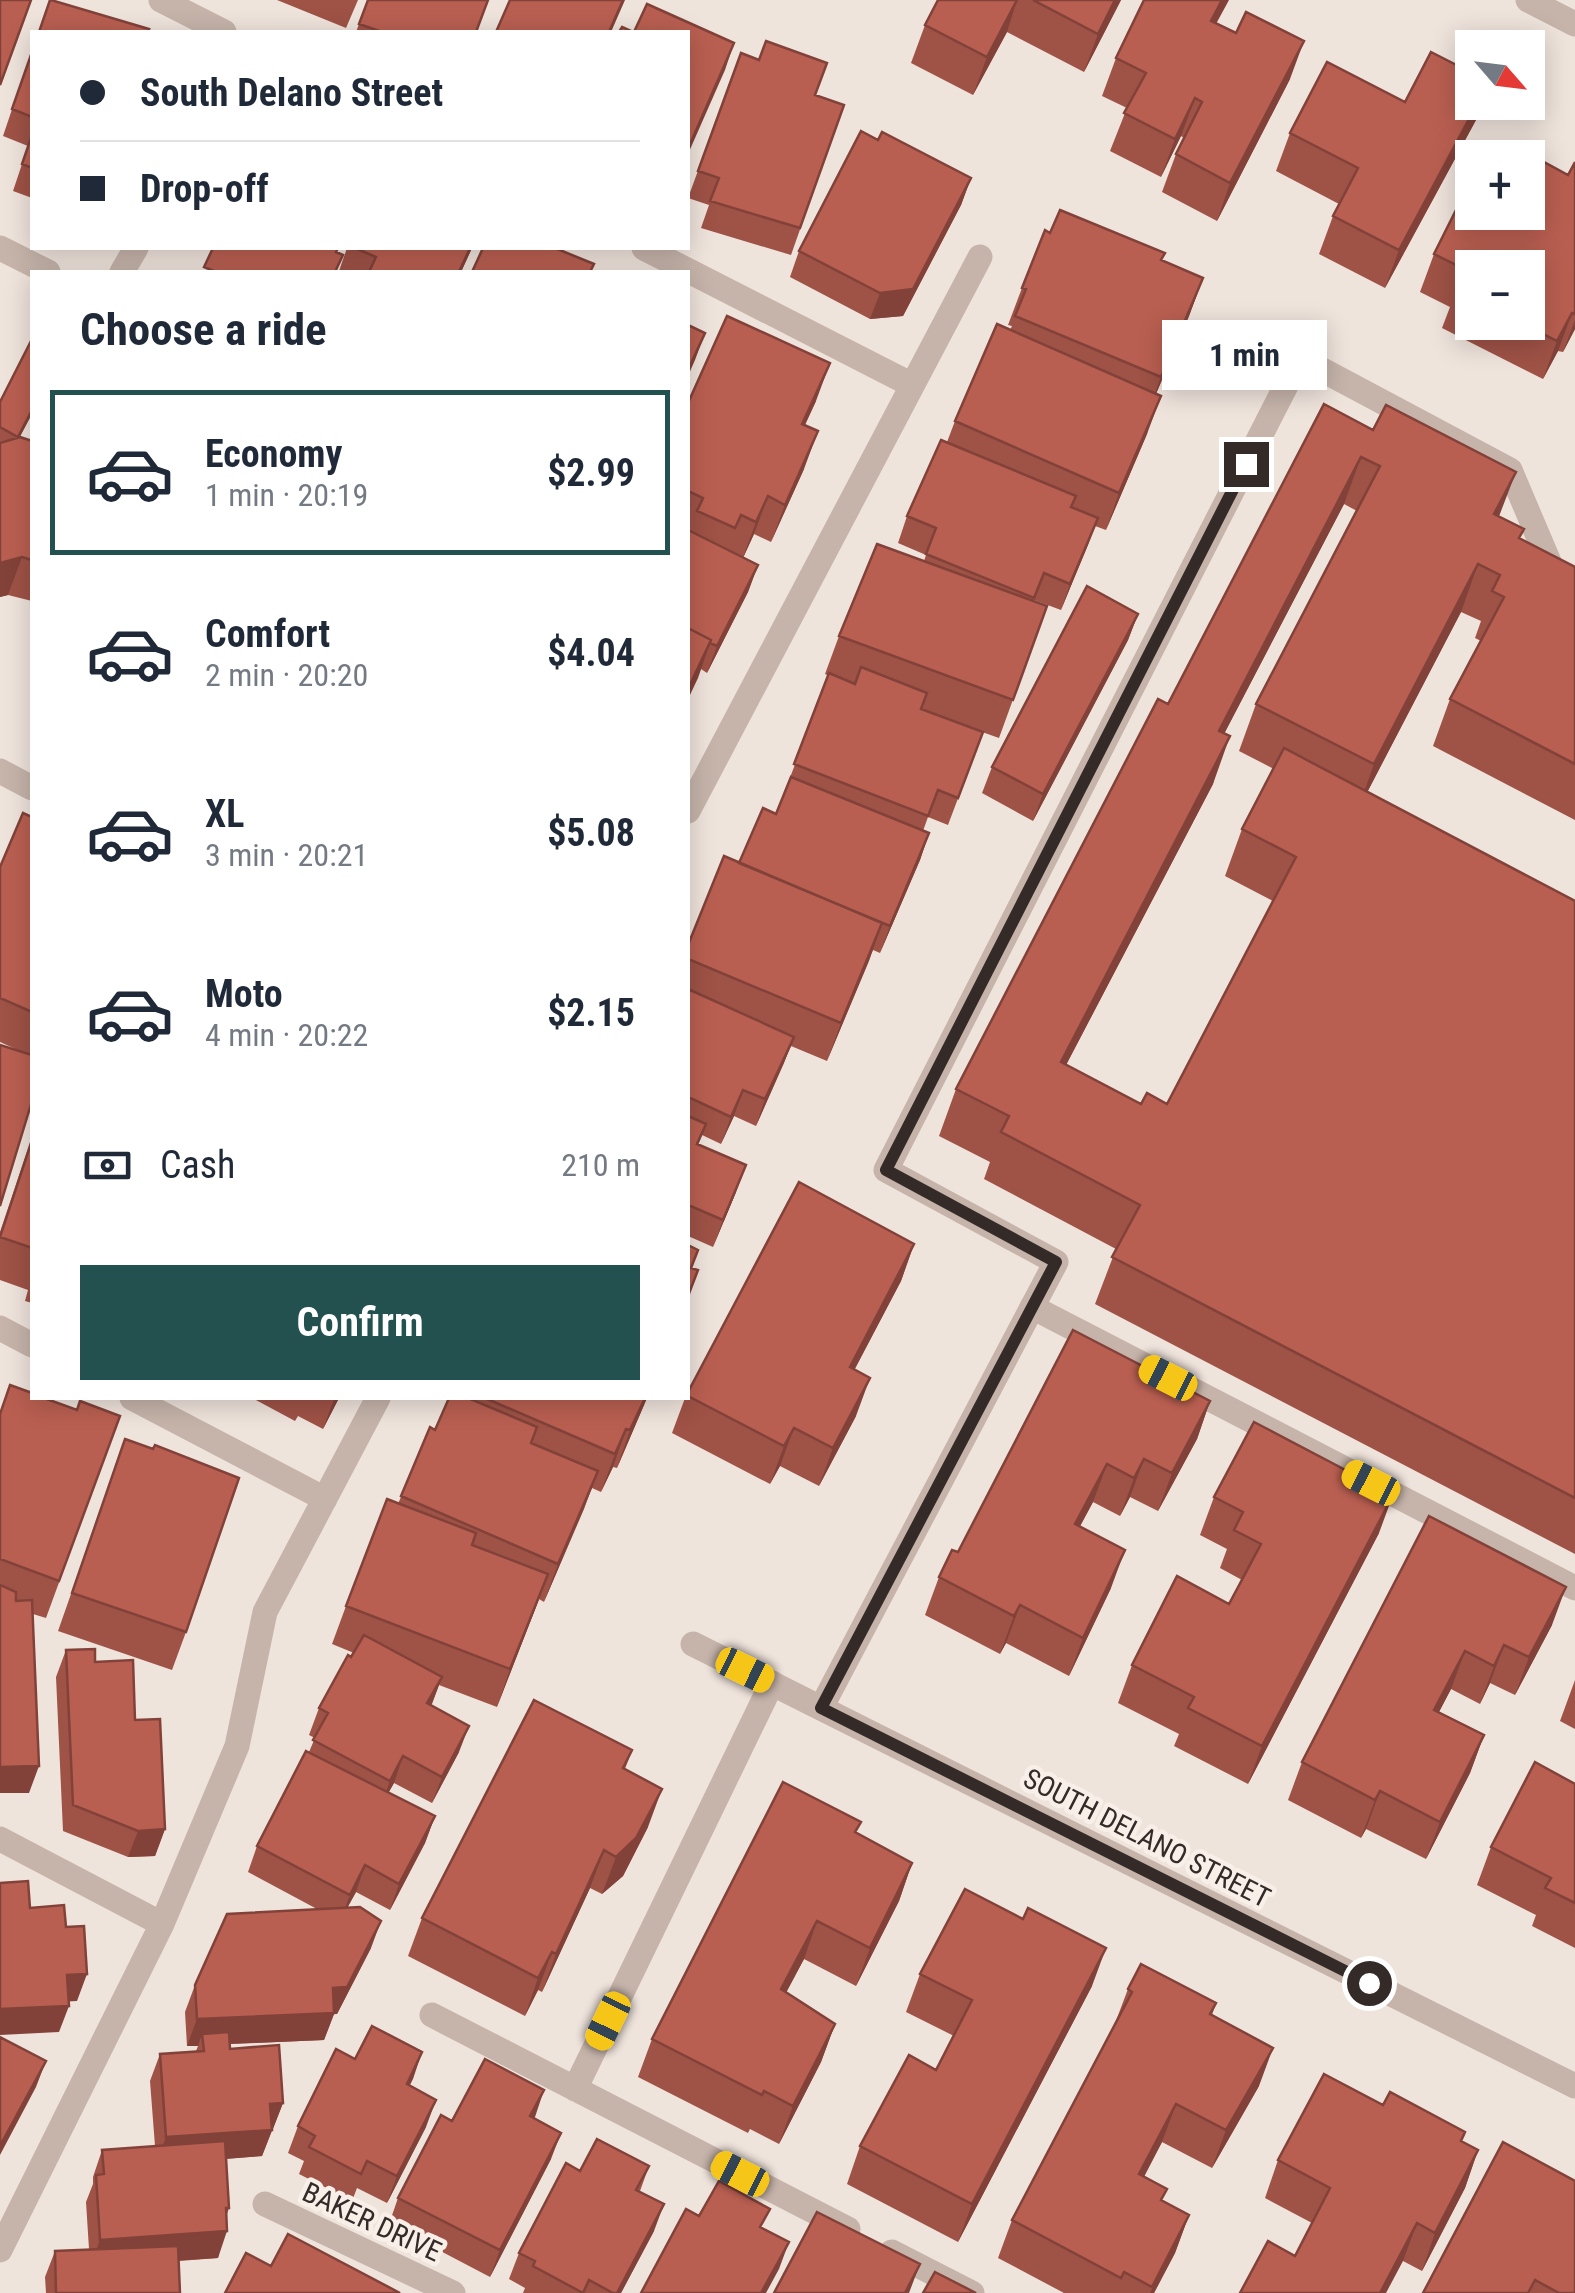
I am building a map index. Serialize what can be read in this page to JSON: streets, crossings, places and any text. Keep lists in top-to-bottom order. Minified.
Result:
{"streets":{"street":["SOUTH DELANO STREET","BAKER DRIVE"]},"north":"bottom right","page":{"map_buttons":["+","−"],"banner":["South Delano Street","Drop-off"],"heading":"Choose a ride","bubble":"1 min","list":[{"name":"Economy","note":"1 min · 20:19","value":"$2.99"},{"name":"Comfort","note":"2 min · 20:20","value":"$4.04"},{"name":"XL","note":"3 min · 20:21","value":"$5.08"},{"name":"Moto","note":"4 min · 20:22","value":"$2.15"}],"pay":["Cash","210 m"],"buttons":"Confirm"}}
